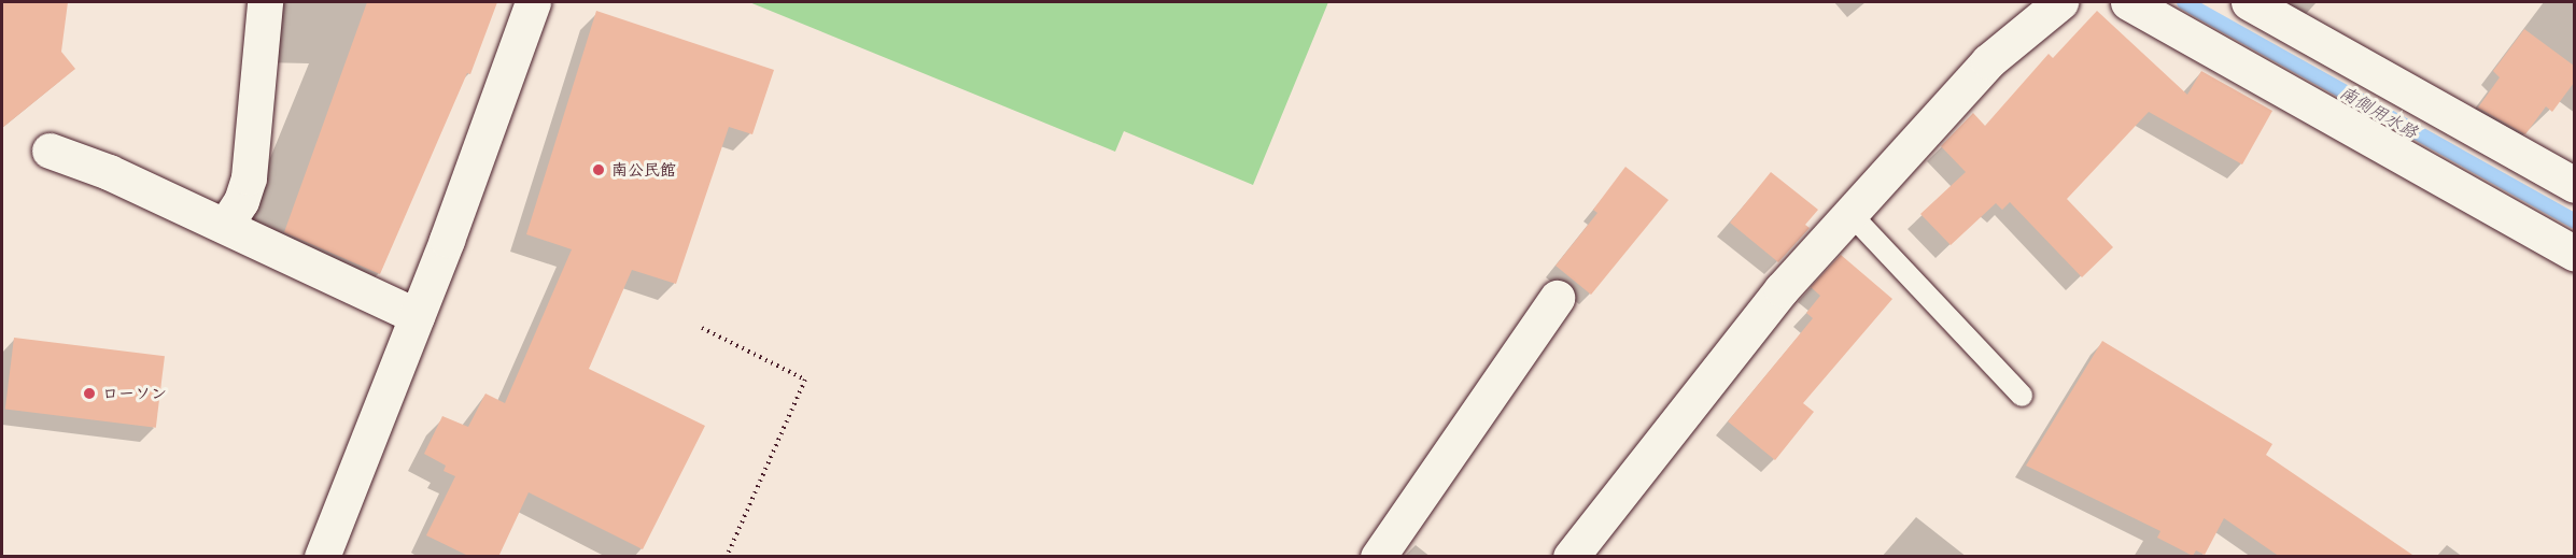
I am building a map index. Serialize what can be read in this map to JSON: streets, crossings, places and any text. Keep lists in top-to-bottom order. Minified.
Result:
{"water":["南側用水路"],"places":["南公民館","ローソン"]}
